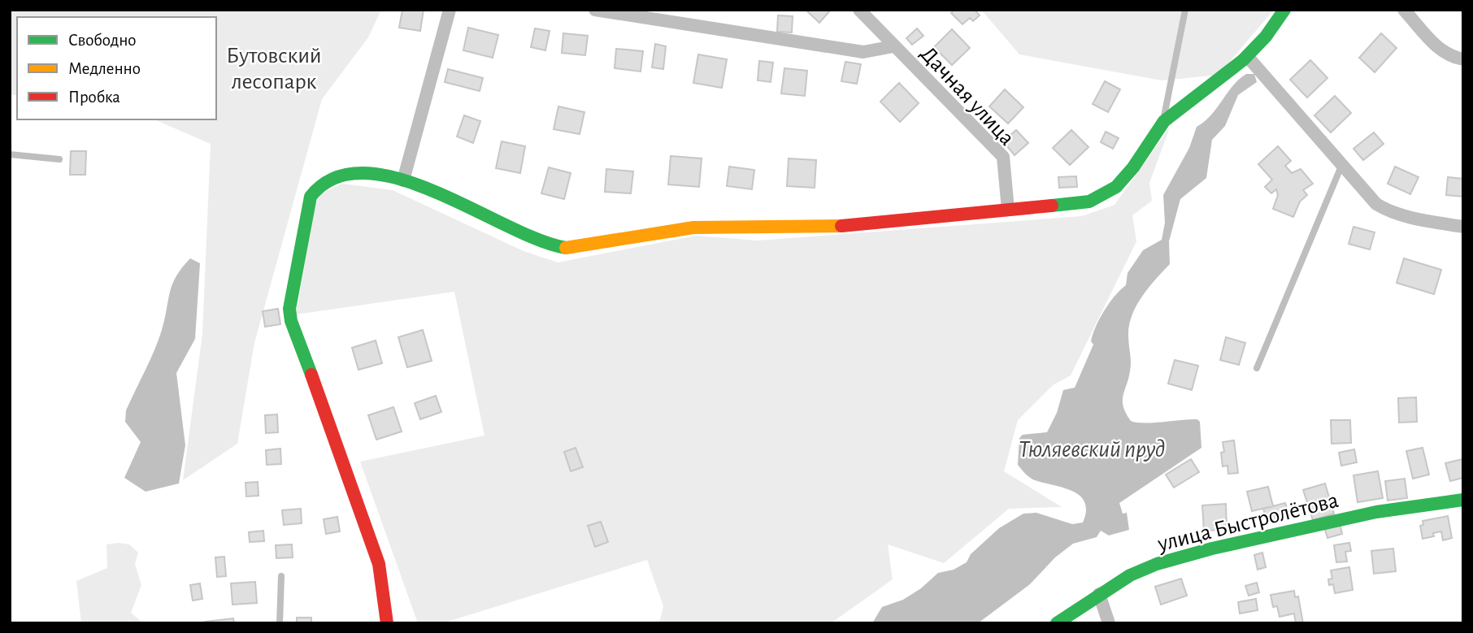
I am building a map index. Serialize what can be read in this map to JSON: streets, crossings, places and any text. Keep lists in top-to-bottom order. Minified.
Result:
{"streets":{"street":["Дачная улица","улица Быстролётова"]},"water":["Тюляевский пруд"],"parks":["Бутовский лесопарк"],"legend":["Свободно","Медленно","Пробка"]}
